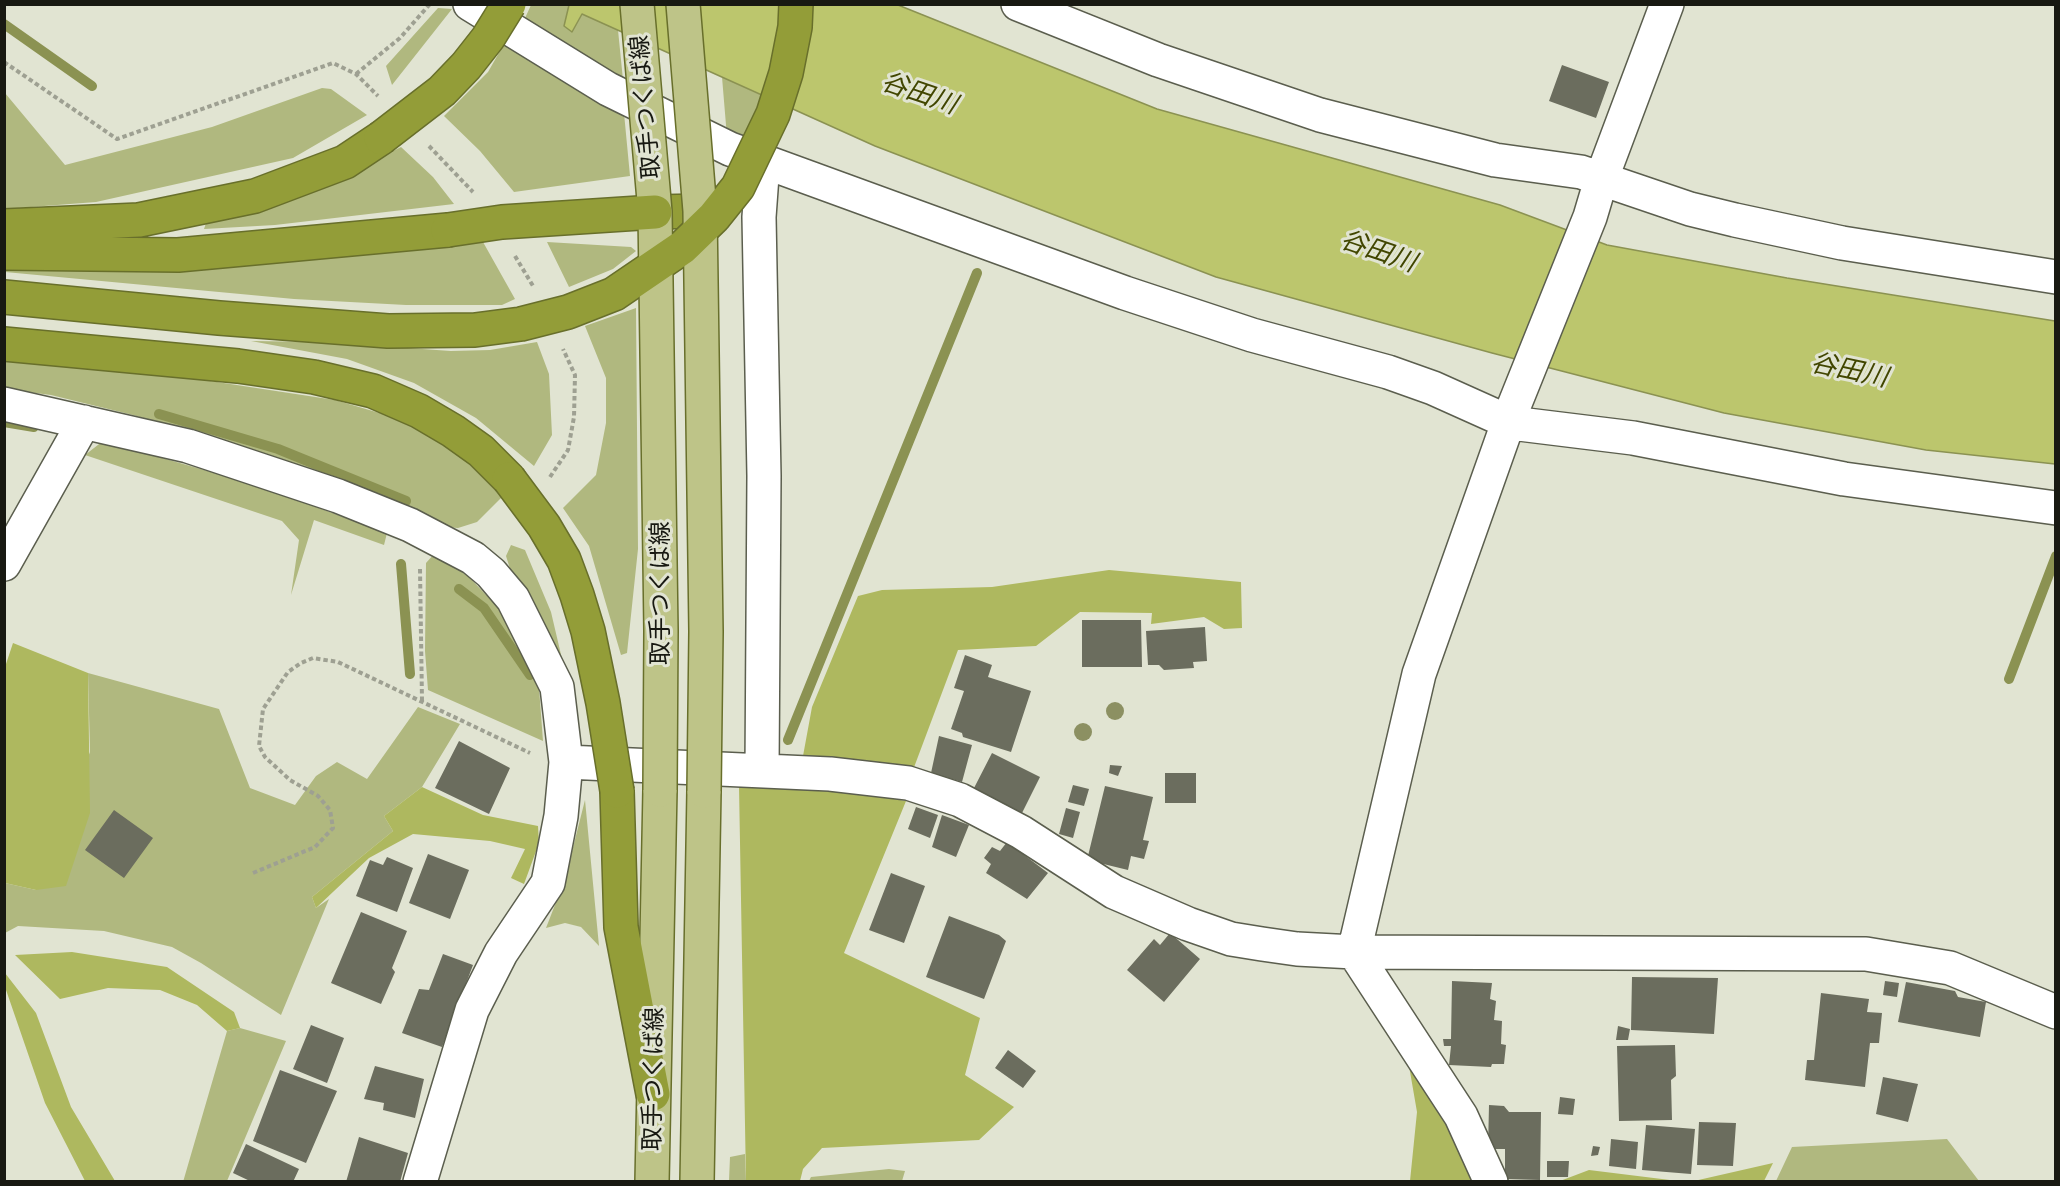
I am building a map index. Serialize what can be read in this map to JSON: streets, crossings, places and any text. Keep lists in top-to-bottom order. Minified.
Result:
{"streets":{"main road":["取手つくば線"]},"water":["谷田川"]}
